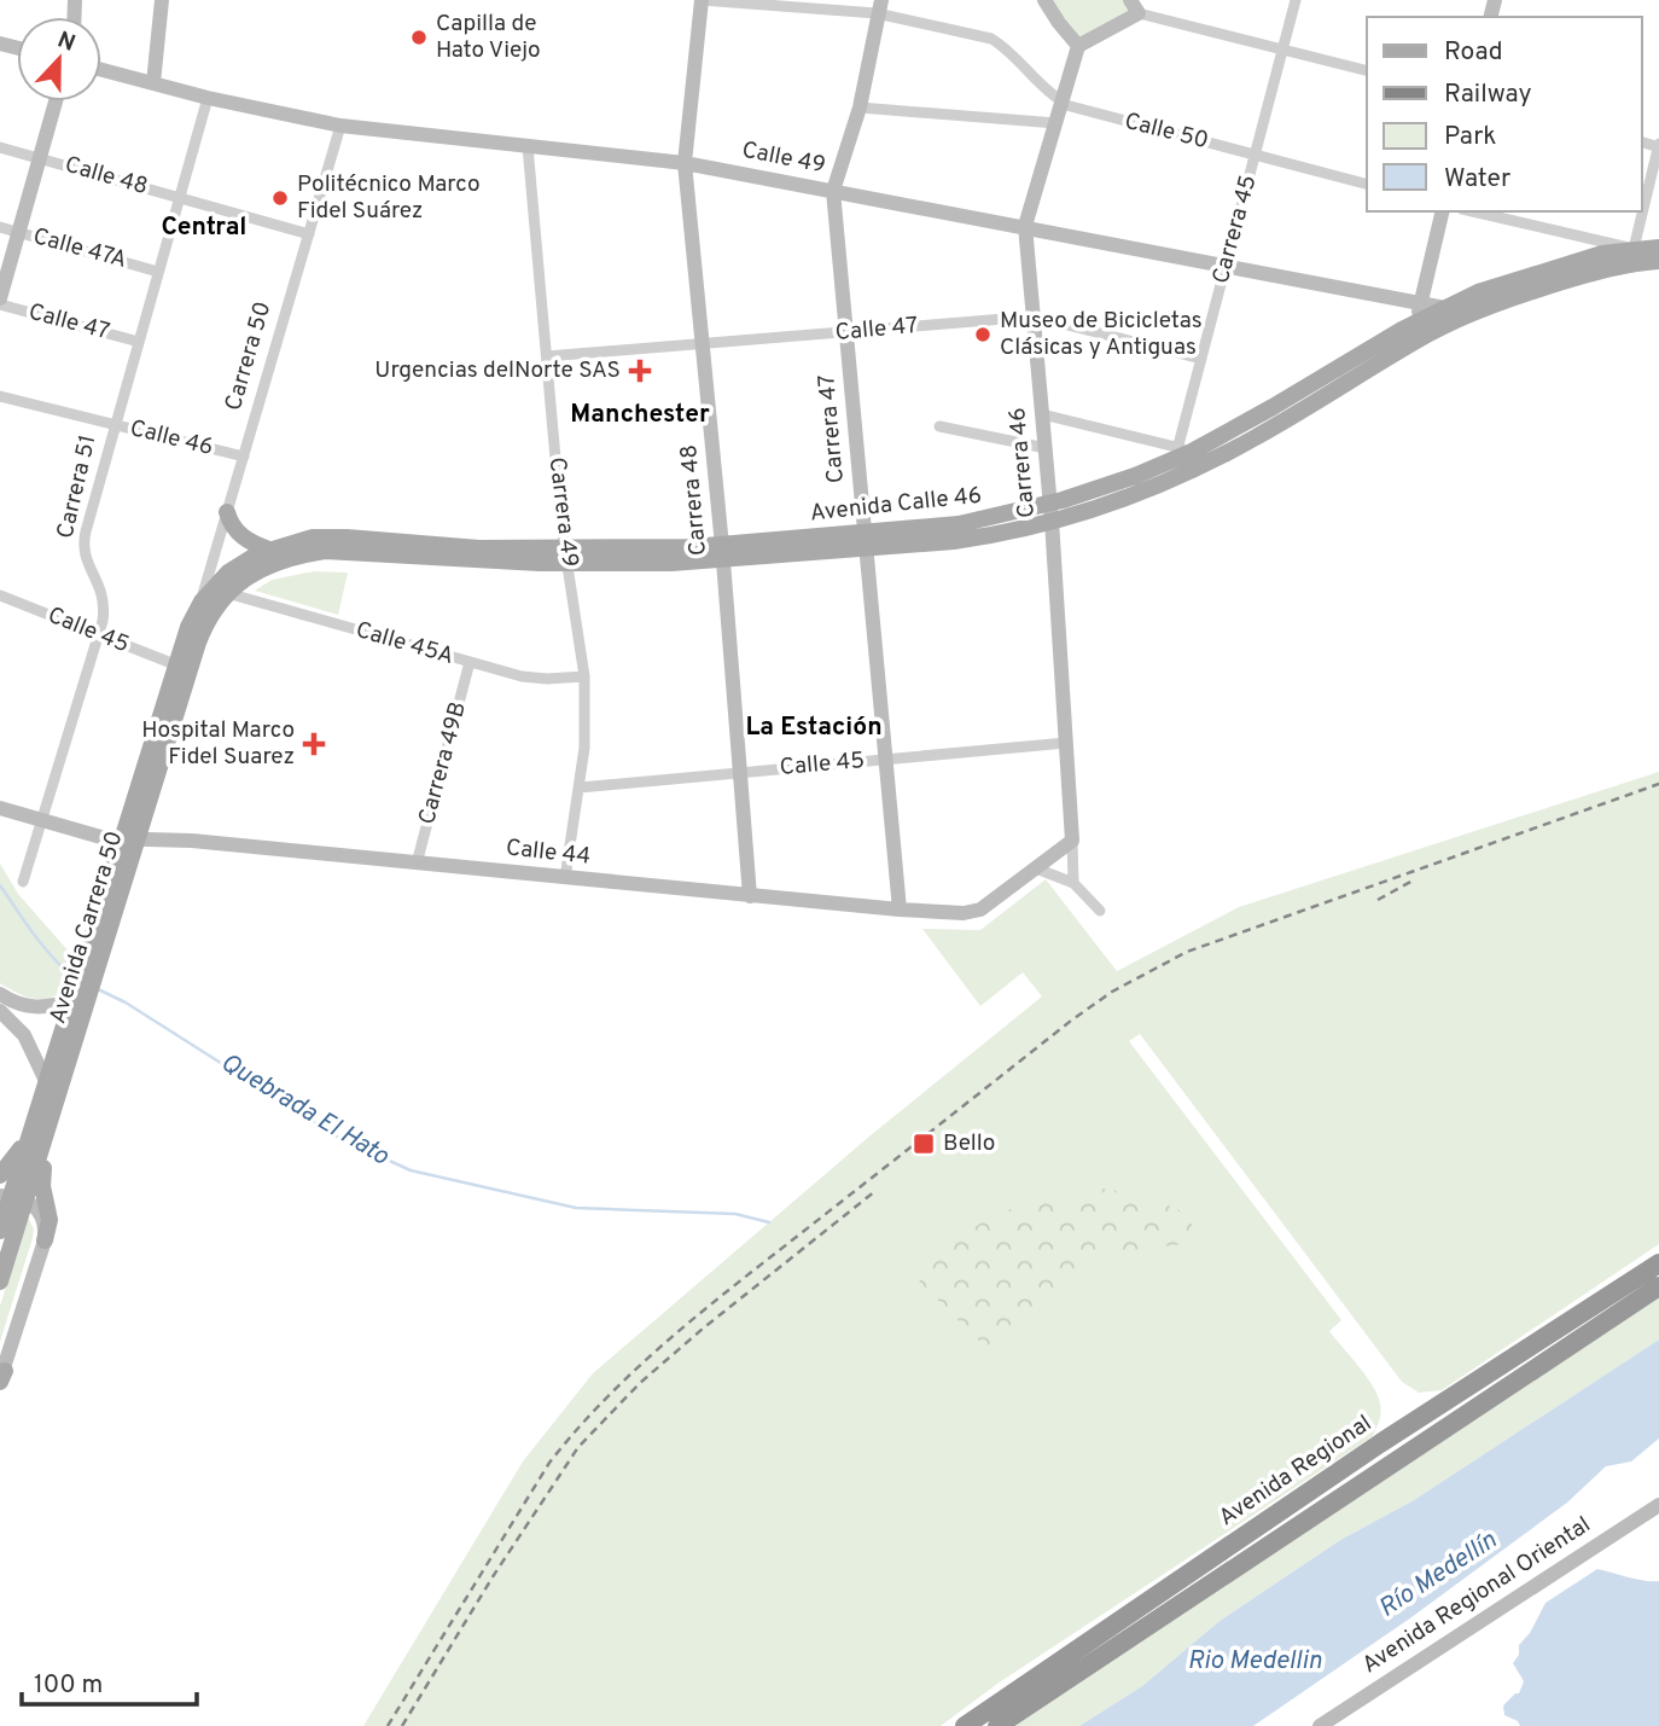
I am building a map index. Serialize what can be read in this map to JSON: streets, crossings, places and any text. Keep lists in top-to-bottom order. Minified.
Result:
{"streets":{"highway":["Avenida Regional"],"main road":["Calle 49","Carrera 47","Carrera 46","Carrera 48","Avenida Calle 46","Calle 44","Avenida Carrera 50","Avenida Regional Oriental"],"street":["Calle 50","Calle 48","Carrera 45","Calle 47A","Calle 47","Carrera 50","Calle 46","Carrera 51","Carrera 49","Calle 45","Calle 45A","Carrera 49B"]},"crossings":[["Calle 50","Carrera 45"],["Calle 50","Carrera 47"],["Calle 50","Carrera 46"],["Calle 50","Carrera 48"],["Calle 49","Carrera 45"],["Calle 49","Carrera 50"],["Calle 49","Carrera 47"],["Calle 49","Carrera 46"],["Calle 49","Carrera 51"],["Calle 49","Carrera 48"],["Calle 49","Avenida Calle 46"],["Calle 49","Carrera 49"],["Calle 48","Carrera 50"],["Calle 48","Carrera 51"],["Carrera 45","Calle 47"],["Carrera 45","Avenida Calle 46"],["Calle 47A","Carrera 51"],["Calle 47","Carrera 47"],["Calle 47","Carrera 46"],["Calle 47","Carrera 51"],["Calle 47","Carrera 48"],["Calle 47","Carrera 49"],["Carrera 50","Calle 46"],["Carrera 50","Avenida Calle 46"],["Carrera 50","Avenida Carrera 50"],["Carrera 47","Avenida Calle 46"],["Carrera 47","Calle 45"],["Carrera 47","Calle 44"],["Calle 46","Carrera 51"],["Carrera 46","Avenida Calle 46"],["Carrera 46","Calle 45"],["Carrera 46","Calle 44"],["Carrera 51","Calle 45"],["Carrera 51","Calle 44"],["Carrera 48","Avenida Calle 46"],["Carrera 48","Calle 45"],["Carrera 48","Calle 44"],["Avenida Calle 46","Carrera 49"],["Avenida Calle 46","Calle 45A"],["Avenida Calle 46","Avenida Carrera 50"],["Carrera 49","Calle 45"],["Carrera 49","Calle 45A"],["Carrera 49","Calle 44"],["Calle 45","Avenida Carrera 50"],["Calle 45A","Carrera 49B"],["Calle 45A","Avenida Carrera 50"],["Carrera 49B","Calle 44"],["Calle 44","Avenida Carrera 50"]],"districts":["Central","Manchester","La Estación"],"water":["Quebrada El Hato","Río Medellín","Rio Medellin"],"places":{"other":["Capilla de Hato Viejo","Politécnico Marco Fidel Suárez","Museo de Bicicletas Clásicas y Antiguas"],"health":["Urgencias delNorte SAS","Hospital Marco Fidel Suarez"],"transit":["Bello"]},"legend":["Road","Railway","Park","Water"],"scale_bar":"100 m","north":"top"}
